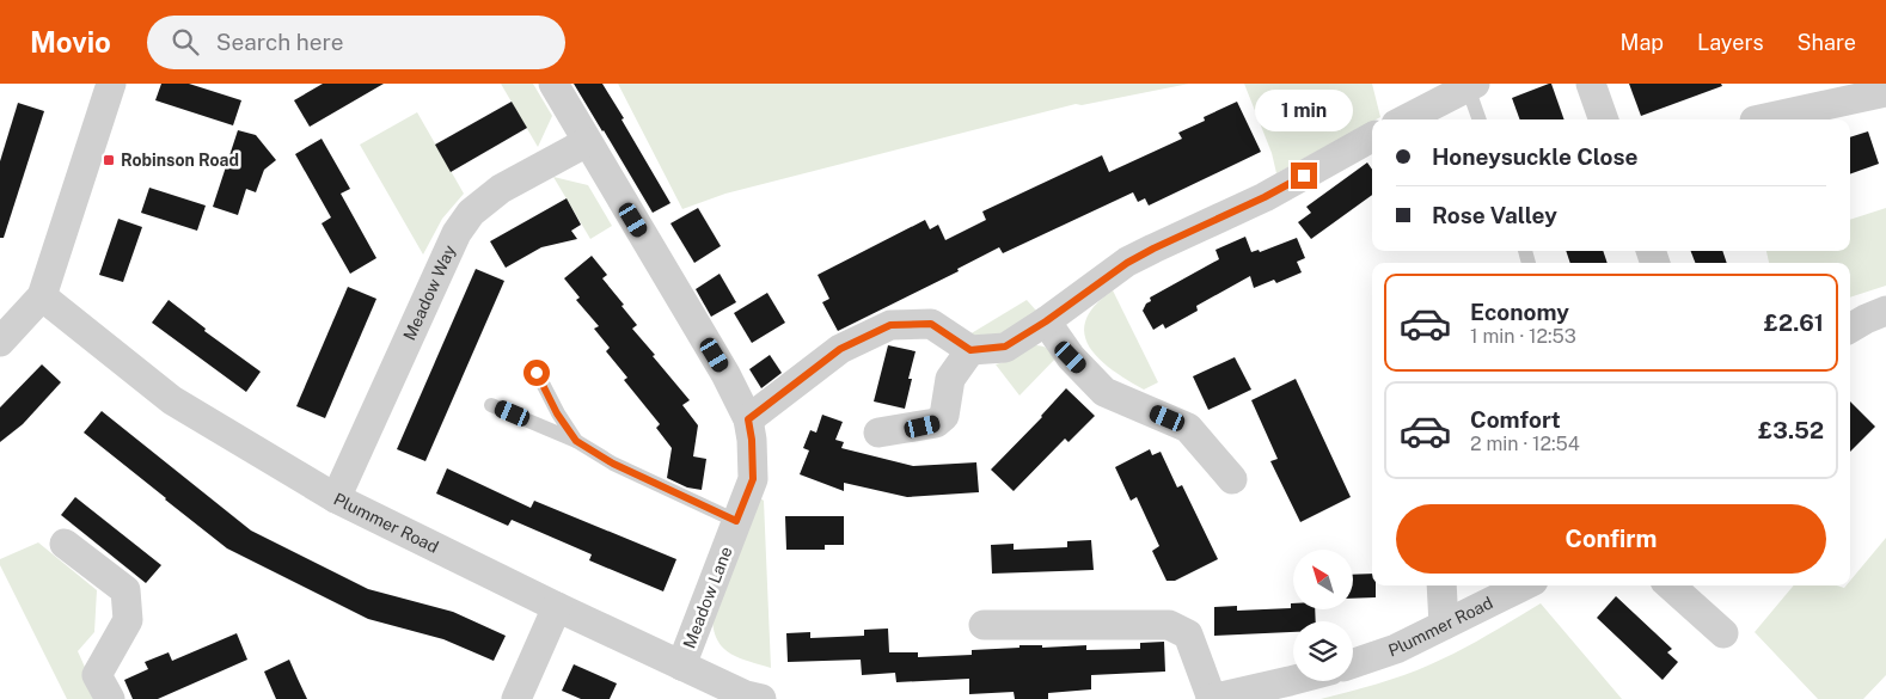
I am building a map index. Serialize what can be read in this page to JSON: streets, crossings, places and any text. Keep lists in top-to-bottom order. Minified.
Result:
{"streets":{"street":["Meadow Way","Plummer Road","Meadow Lane"]},"crossings":[["Meadow Way","Plummer Road"],["Meadow Way","Meadow Lane"],["Plummer Road","Meadow Lane"]],"places":{"transit":["Robinson Road"]},"north":"top left","page":{"header":"Movio","search":"Search here","nav":["Map","Layers","Share"],"bubble":"1 min","banner":["Honeysuckle Close","Rose Valley"],"list":[{"name":"Economy","note":"1 min · 12:53","value":"£2.61"},{"name":"Comfort","note":"2 min · 12:54","value":"£3.52"}],"buttons":"Confirm"}}
